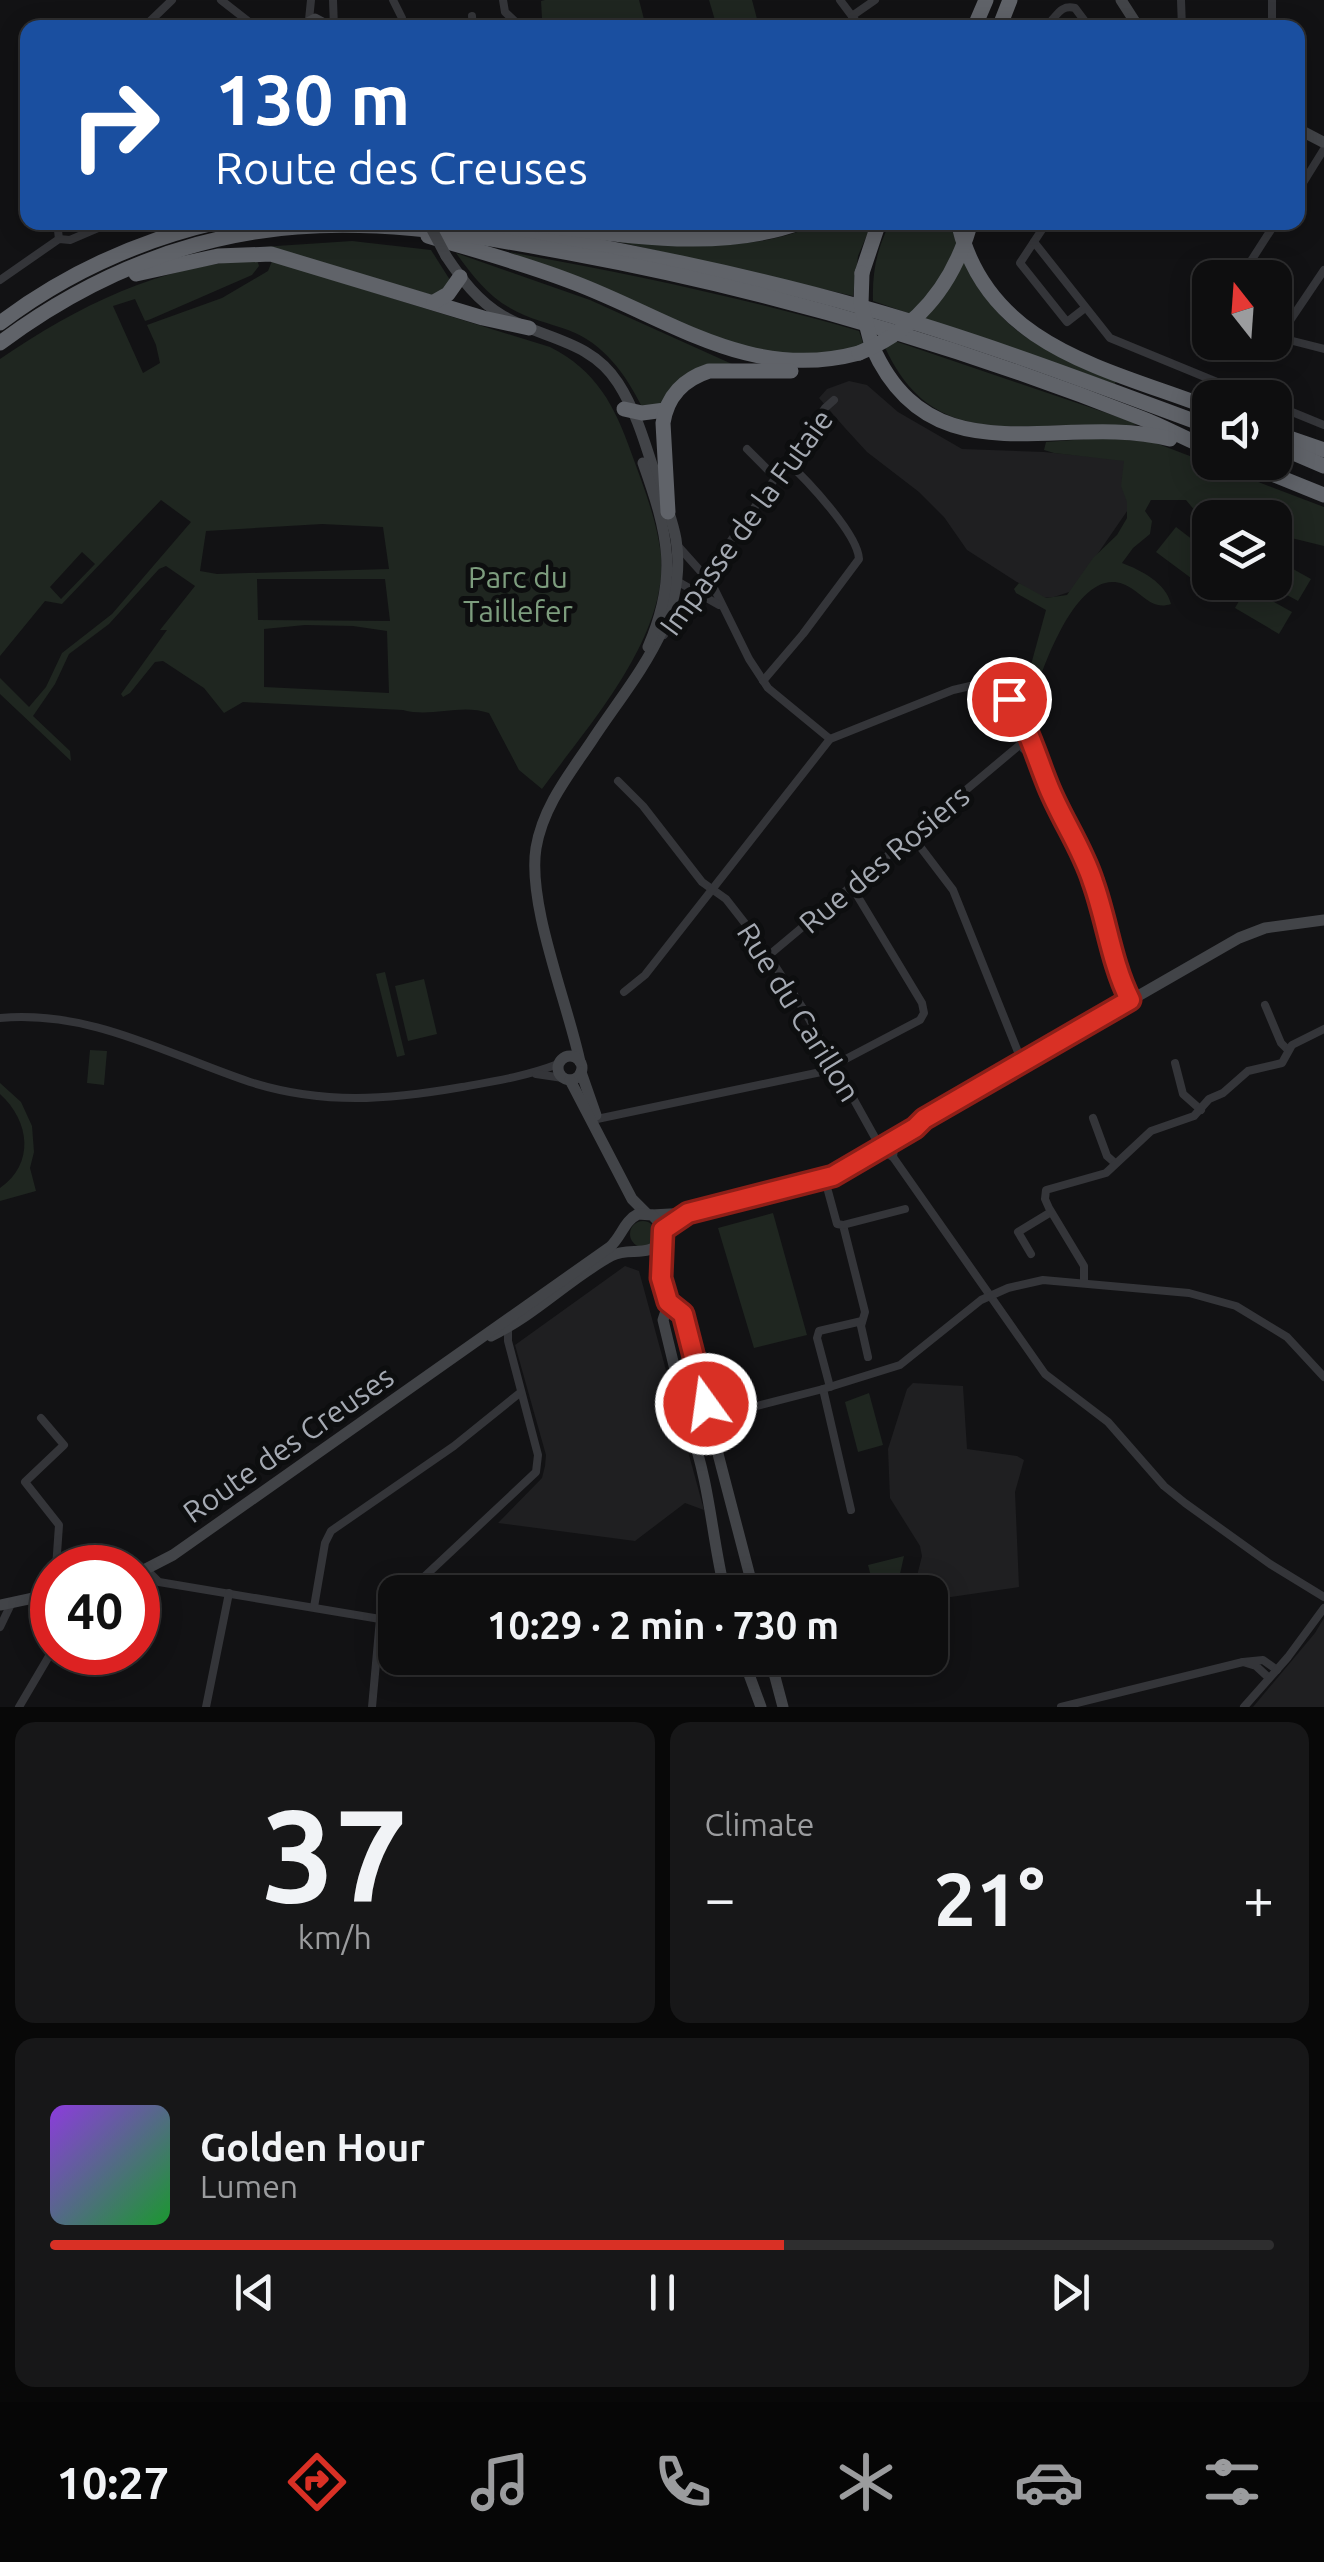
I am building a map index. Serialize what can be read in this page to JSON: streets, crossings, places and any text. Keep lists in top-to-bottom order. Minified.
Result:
{"streets":{"street":["Impasse de la Futaie","Rue des Rosiers","Rue du Carillon","Route des Creuses"]},"crossings":[["Rue des Rosiers","Rue du Carillon"]],"parks":["Parc du Taillefer"],"north":"top","page":{"turn":["130 m","Route des Creuses"],"limit":"40","trip":"10:29 · 2 min · 730 m","tile":[["37","km/h"],"Climate"],"heat":["−","21°","+"],"song":["Golden Hour","Lumen"],"tabs":"10:27"}}
